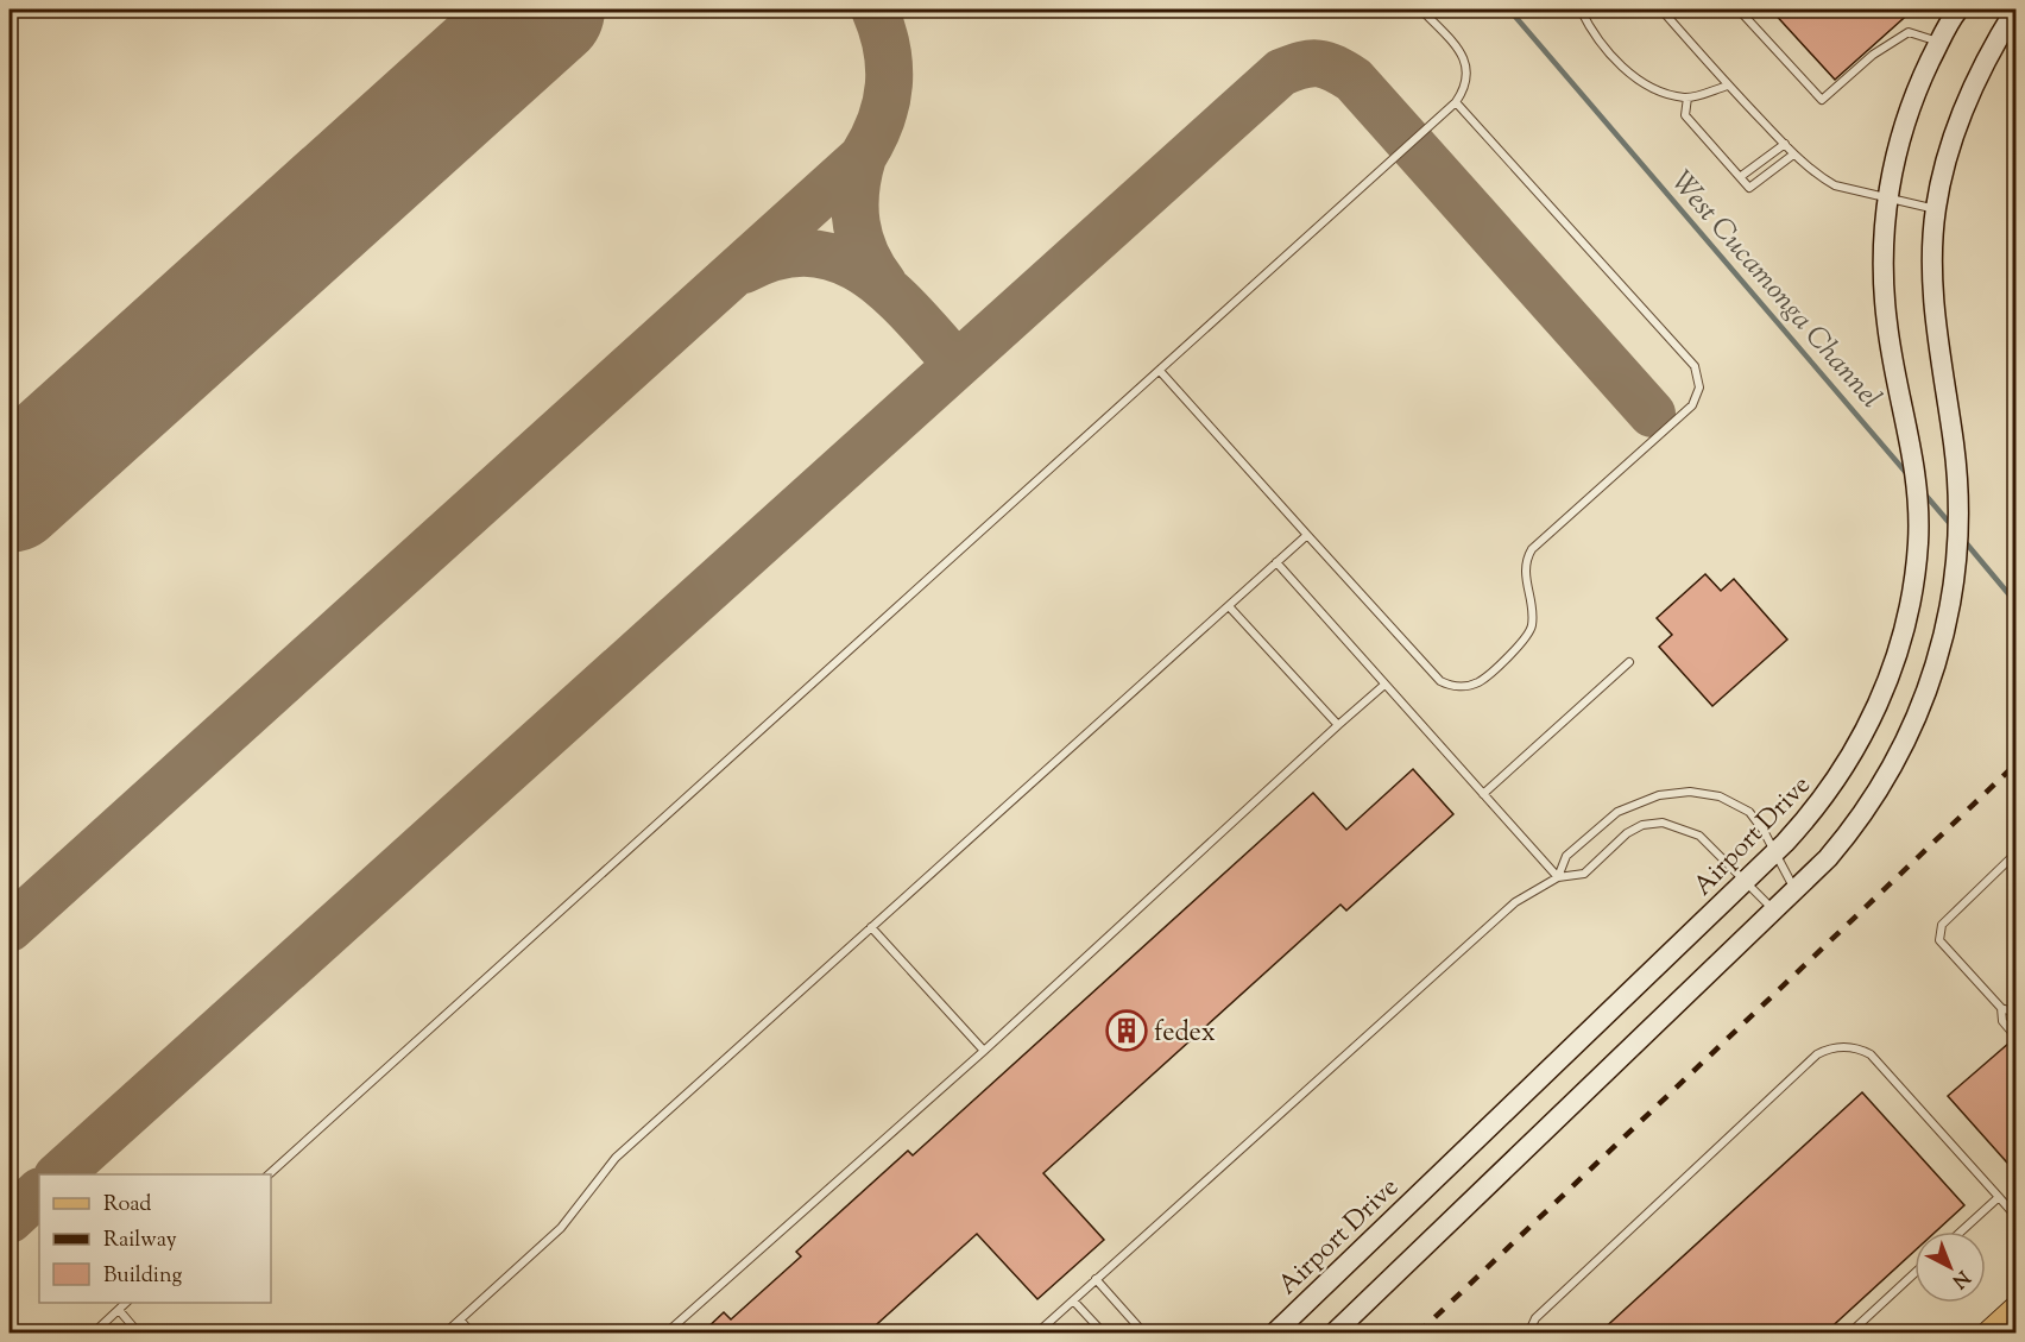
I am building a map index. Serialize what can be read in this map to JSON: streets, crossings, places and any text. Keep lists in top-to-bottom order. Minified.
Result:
{"streets":{"main road":["Airport Drive"]},"water":["West Cucamonga Channel"],"places":{"building":["fedex"]},"legend":["Road","Railway","Building"],"north":"bottom right"}
